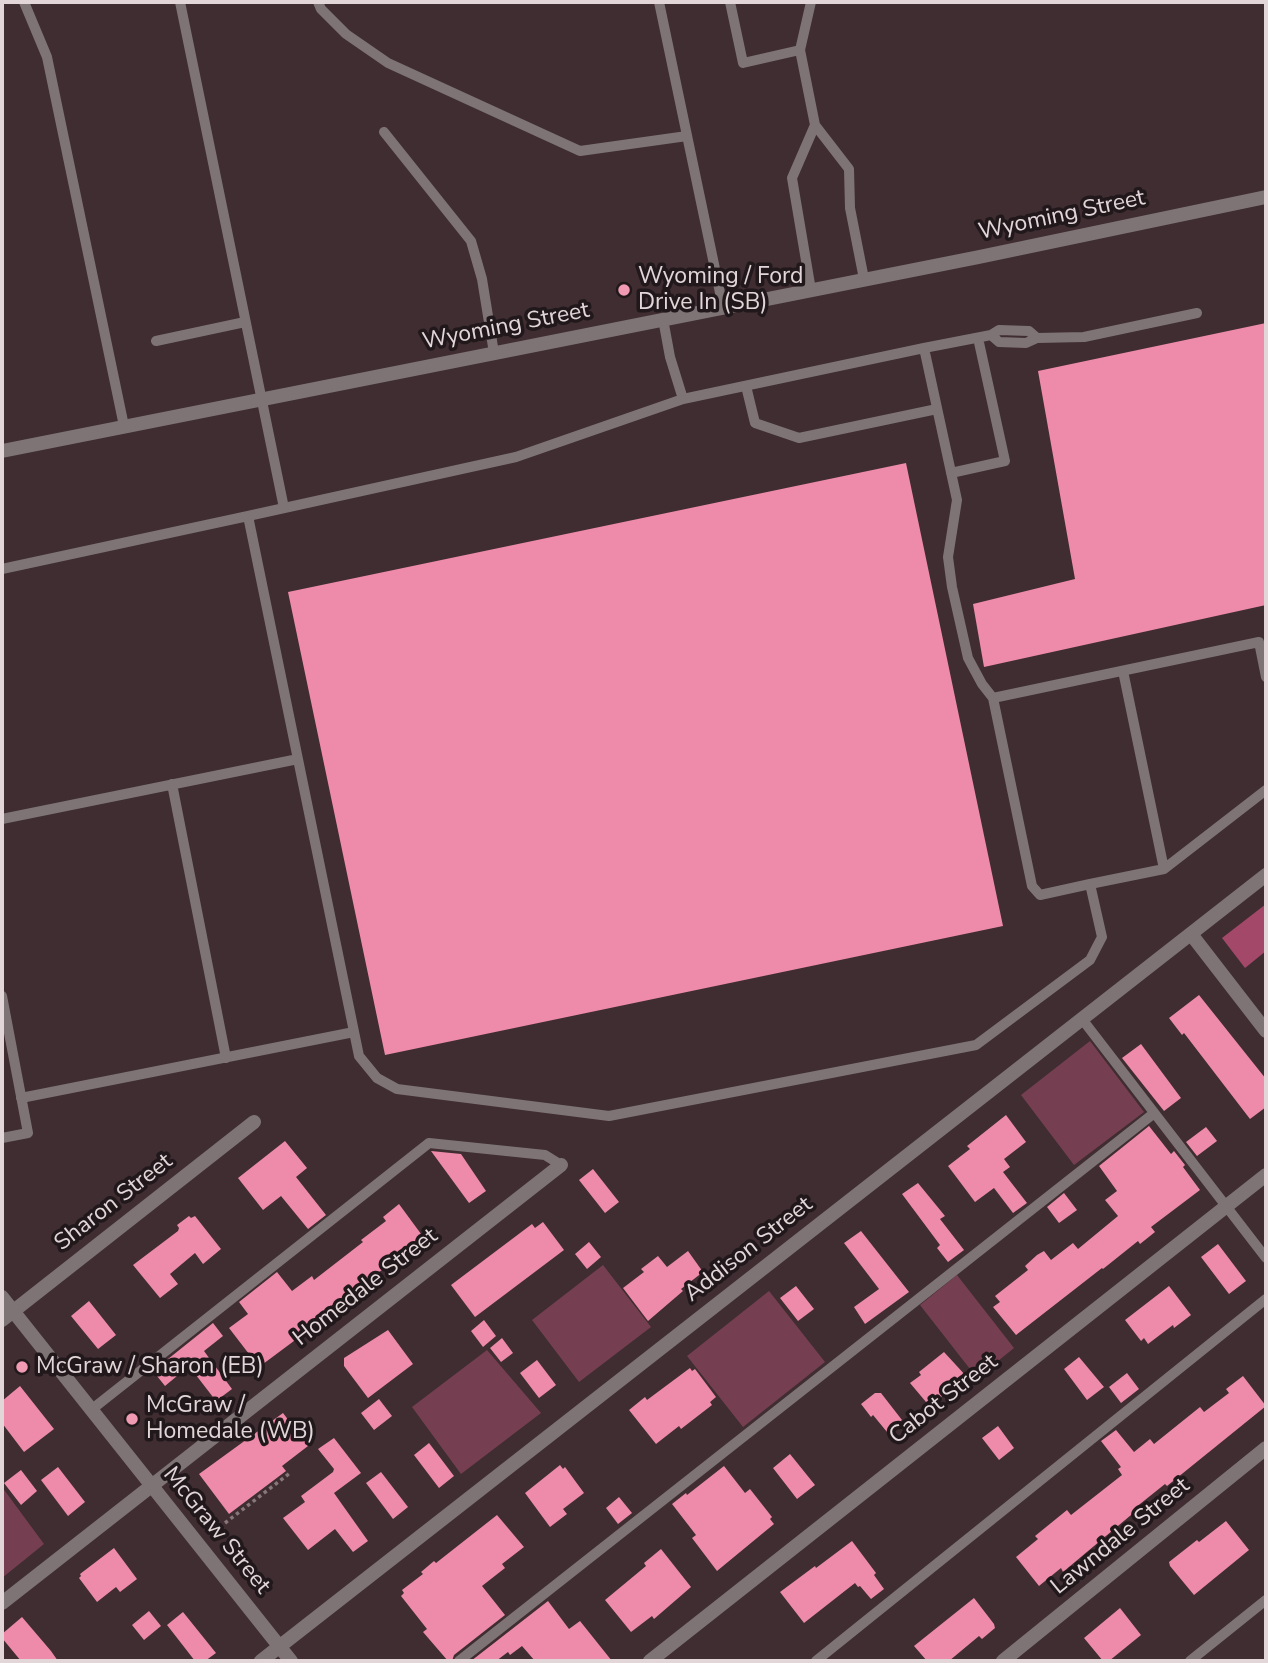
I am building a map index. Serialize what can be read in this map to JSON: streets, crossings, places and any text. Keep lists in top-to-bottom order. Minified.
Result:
{"streets":{"street":["Wyoming Street","Sharon Street","Addison Street","Homedale Street","Cabot Street","McGraw Street","Lawndale Street"]},"crossings":[["Sharon Street","McGraw Street"],["Addison Street","McGraw Street"],["Homedale Street","McGraw Street"]],"places":["Wyoming / Ford Drive In (SB)","McGraw / Sharon (EB)","McGraw / Homedale (WB)"]}
